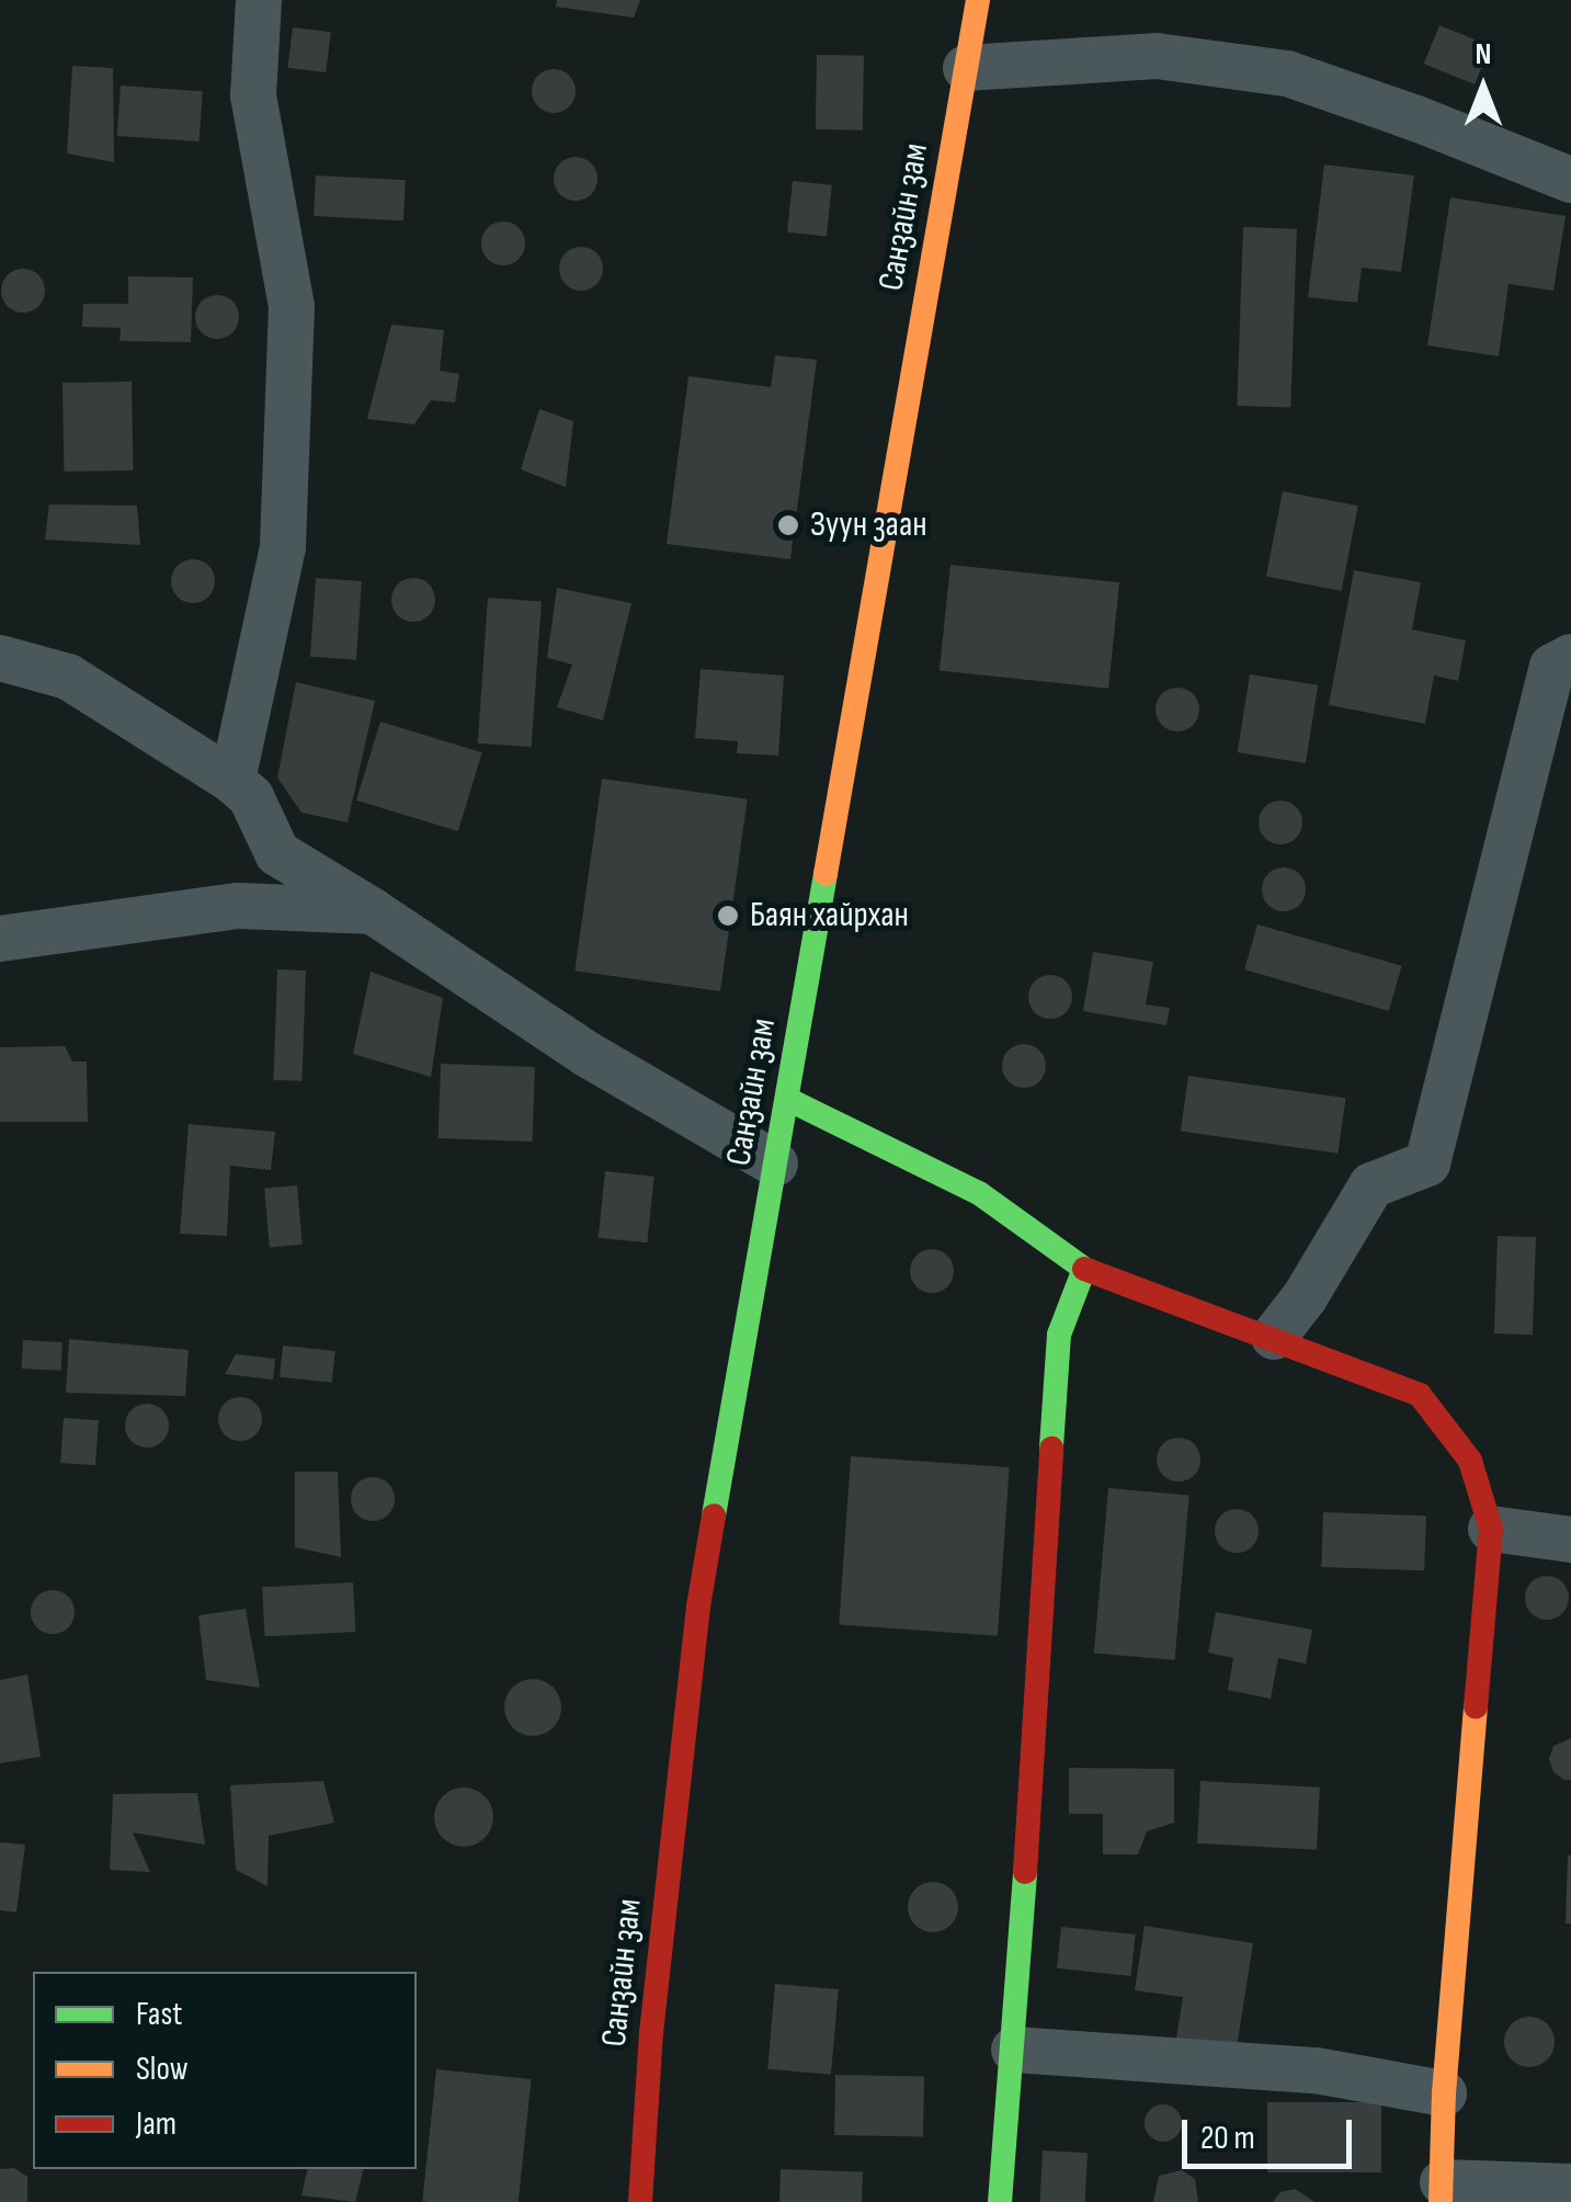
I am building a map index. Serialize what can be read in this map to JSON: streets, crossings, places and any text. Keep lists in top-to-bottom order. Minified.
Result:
{"streets":{"street":["Санзайн зам"]},"places":["Зуун заан","Баян хайрхан"],"legend":["Fast","Slow","Jam"],"scale_bar":"20 m","north":"top"}
